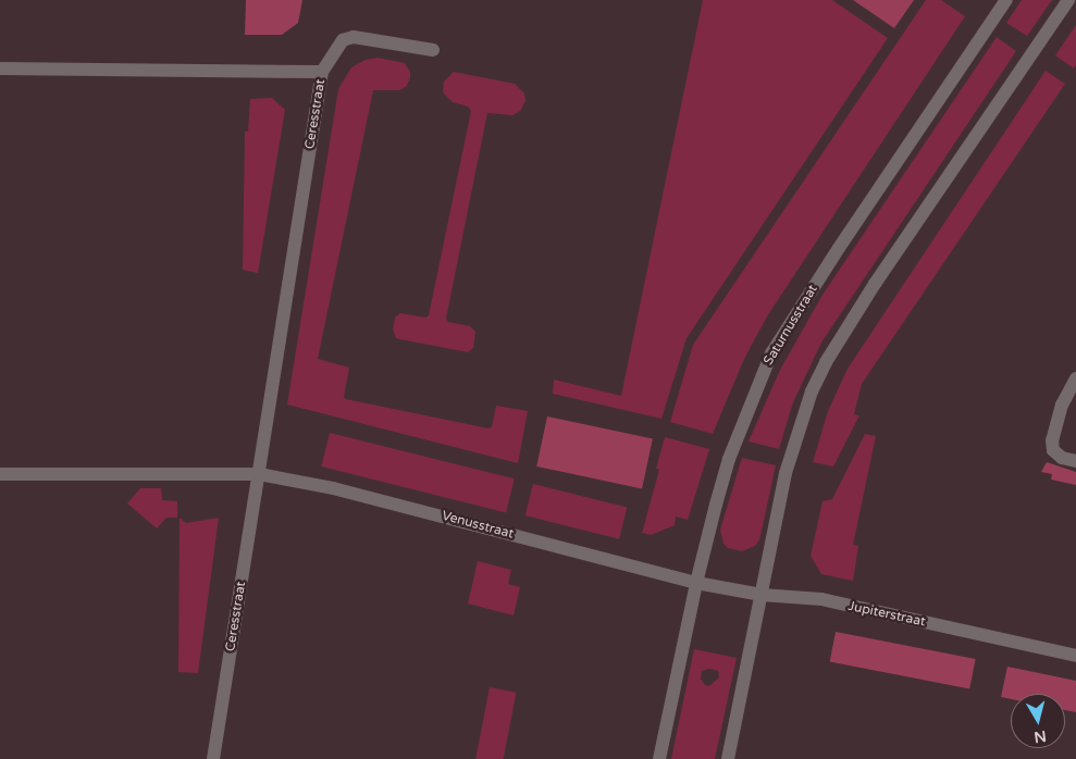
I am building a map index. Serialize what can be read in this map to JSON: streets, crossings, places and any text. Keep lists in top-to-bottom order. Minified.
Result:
{"streets":{"street":["Ceresstraat","Saturnusstraat","Venusstraat","Jupiterstraat"]},"crossings":[["Ceresstraat","Venusstraat"],["Saturnusstraat","Venusstraat"],["Saturnusstraat","Jupiterstraat"],["Venusstraat","Jupiterstraat"]],"north":"bottom"}
